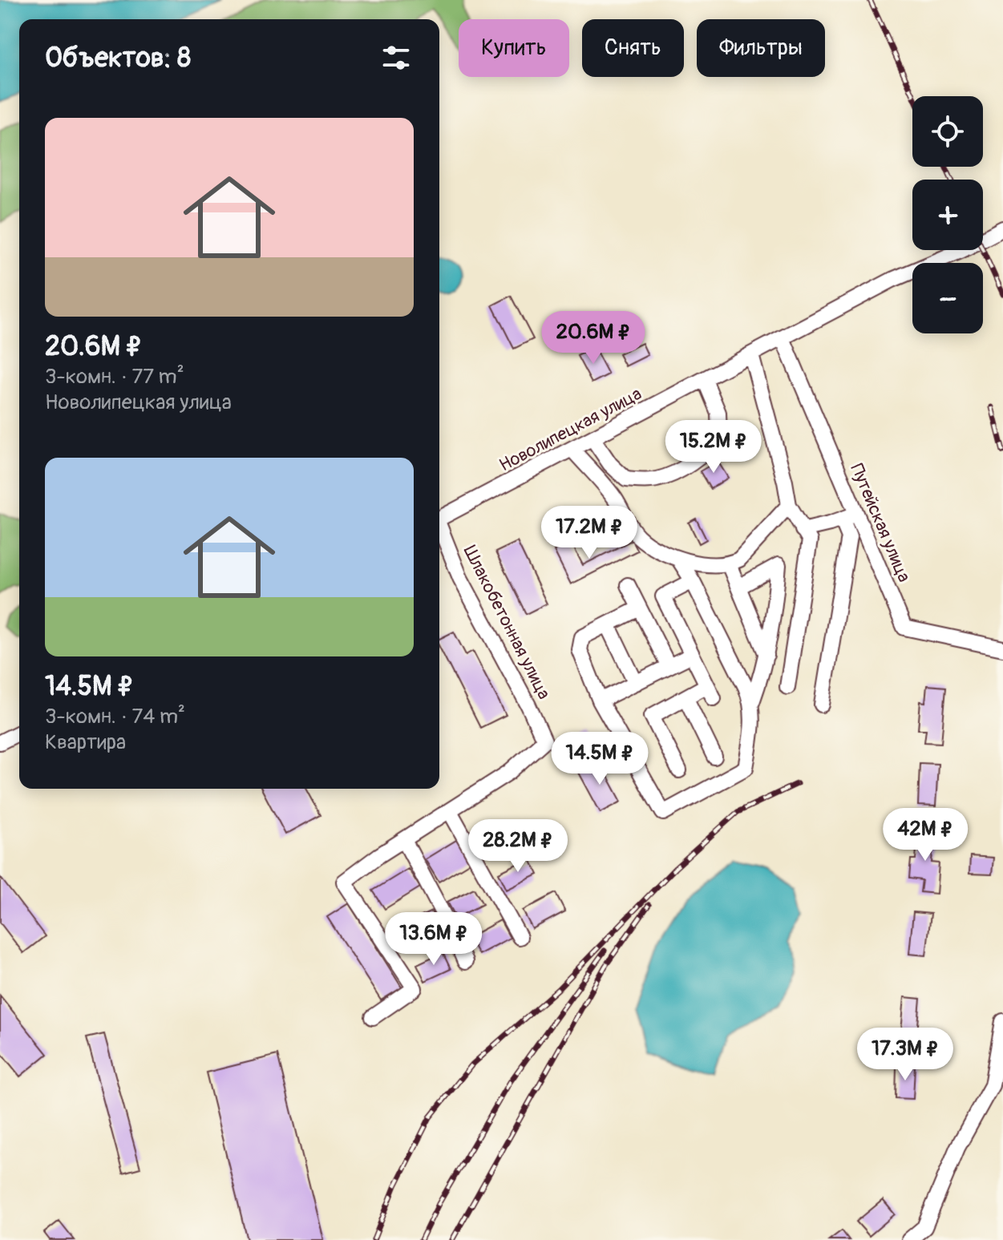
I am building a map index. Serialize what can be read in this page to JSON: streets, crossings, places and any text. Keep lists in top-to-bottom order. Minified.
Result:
{"streets":{"street":["Новолипецкая улица","Путейская улица","Шлакобетонная улица"]},"crossings":[["Новолипецкая улица","Путейская улица"]],"page":{"chip":["Купить","Снять","Фильтры"],"heading":"Объектов: 8","map_buttons":["+","−"],"list":[{"name":"20.6M ₽","note":"3-комн. · 77 m² · Новолипецкая улица"},{"name":"14.5M ₽","note":"3-комн. · 74 m² · Квартира"}],"price":["20.6M ₽","15.2M ₽","17.2M ₽","14.5M ₽","42M ₽","28.2M ₽","13.6M ₽","17.3M ₽"]}}
